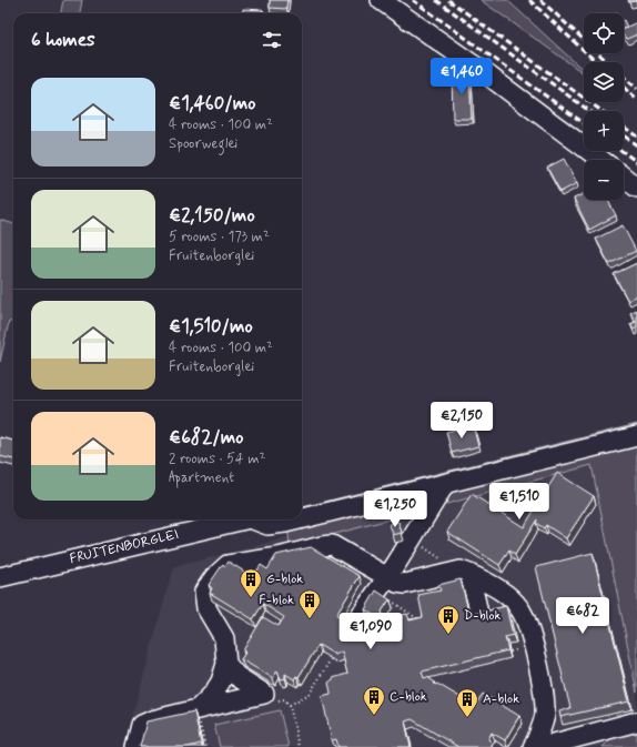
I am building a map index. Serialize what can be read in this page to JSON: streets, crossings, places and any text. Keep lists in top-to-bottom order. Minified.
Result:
{"streets":{"street":["FRUITENBORGLEI"]},"places":{"building":["G-blok","F-blok","D-blok","C-blok","A-blok"]},"page":{"map_buttons":["+","−"],"heading":"6 homes","price":["€1,460","€2,150","€1,510","€1,250","€682","€1,090"],"list":[{"name":"€1,460/mo","note":"4 rooms · 100 m² · Spoorweglei"},{"name":"€2,150/mo","note":"5 rooms · 173 m² · Fruitenborglei"},{"name":"€1,510/mo","note":"4 rooms · 100 m² · Fruitenborglei"},{"name":"€682/mo","note":"2 rooms · 54 m² · Apartment"}]}}
